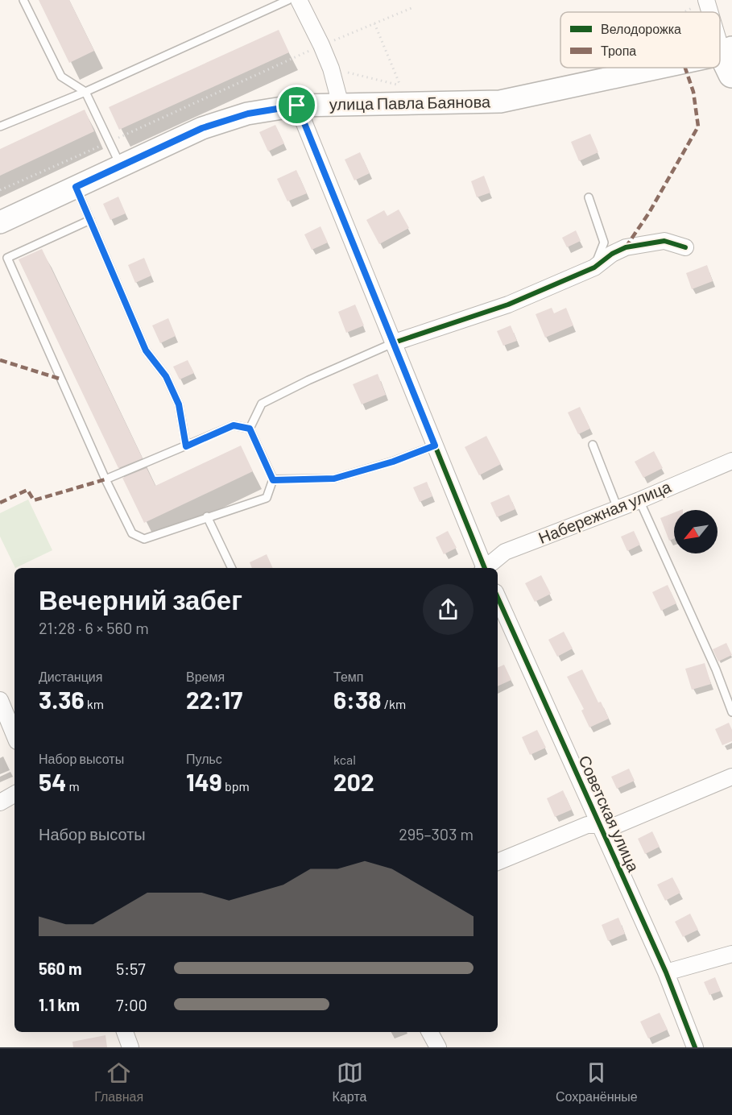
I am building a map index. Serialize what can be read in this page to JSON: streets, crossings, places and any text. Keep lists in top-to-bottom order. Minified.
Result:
{"streets":{"main road":["улица Павла Баянова"],"street":["Набережная улица","Советская улица"]},"legend":["Велодорожка","Тропа"],"north":"bottom left","page":{"heading":["Вечерний забег","21:28 · 6 × 560 m"],"stats":[["Дистанция","3.36 km"],["Время","22:17"],["Темп","6:38 /km"],["Набор высоты","54 m"],["Пульс","149 bpm"],["kcal","202"]],"chart":["Набор высоты","295–303 m"],"list":[{"name":"560 m","note":"5:57"},{"name":"1.1 km","note":"7:00"}],"tabs":["Главная","Карта","Сохранённые"]}}
